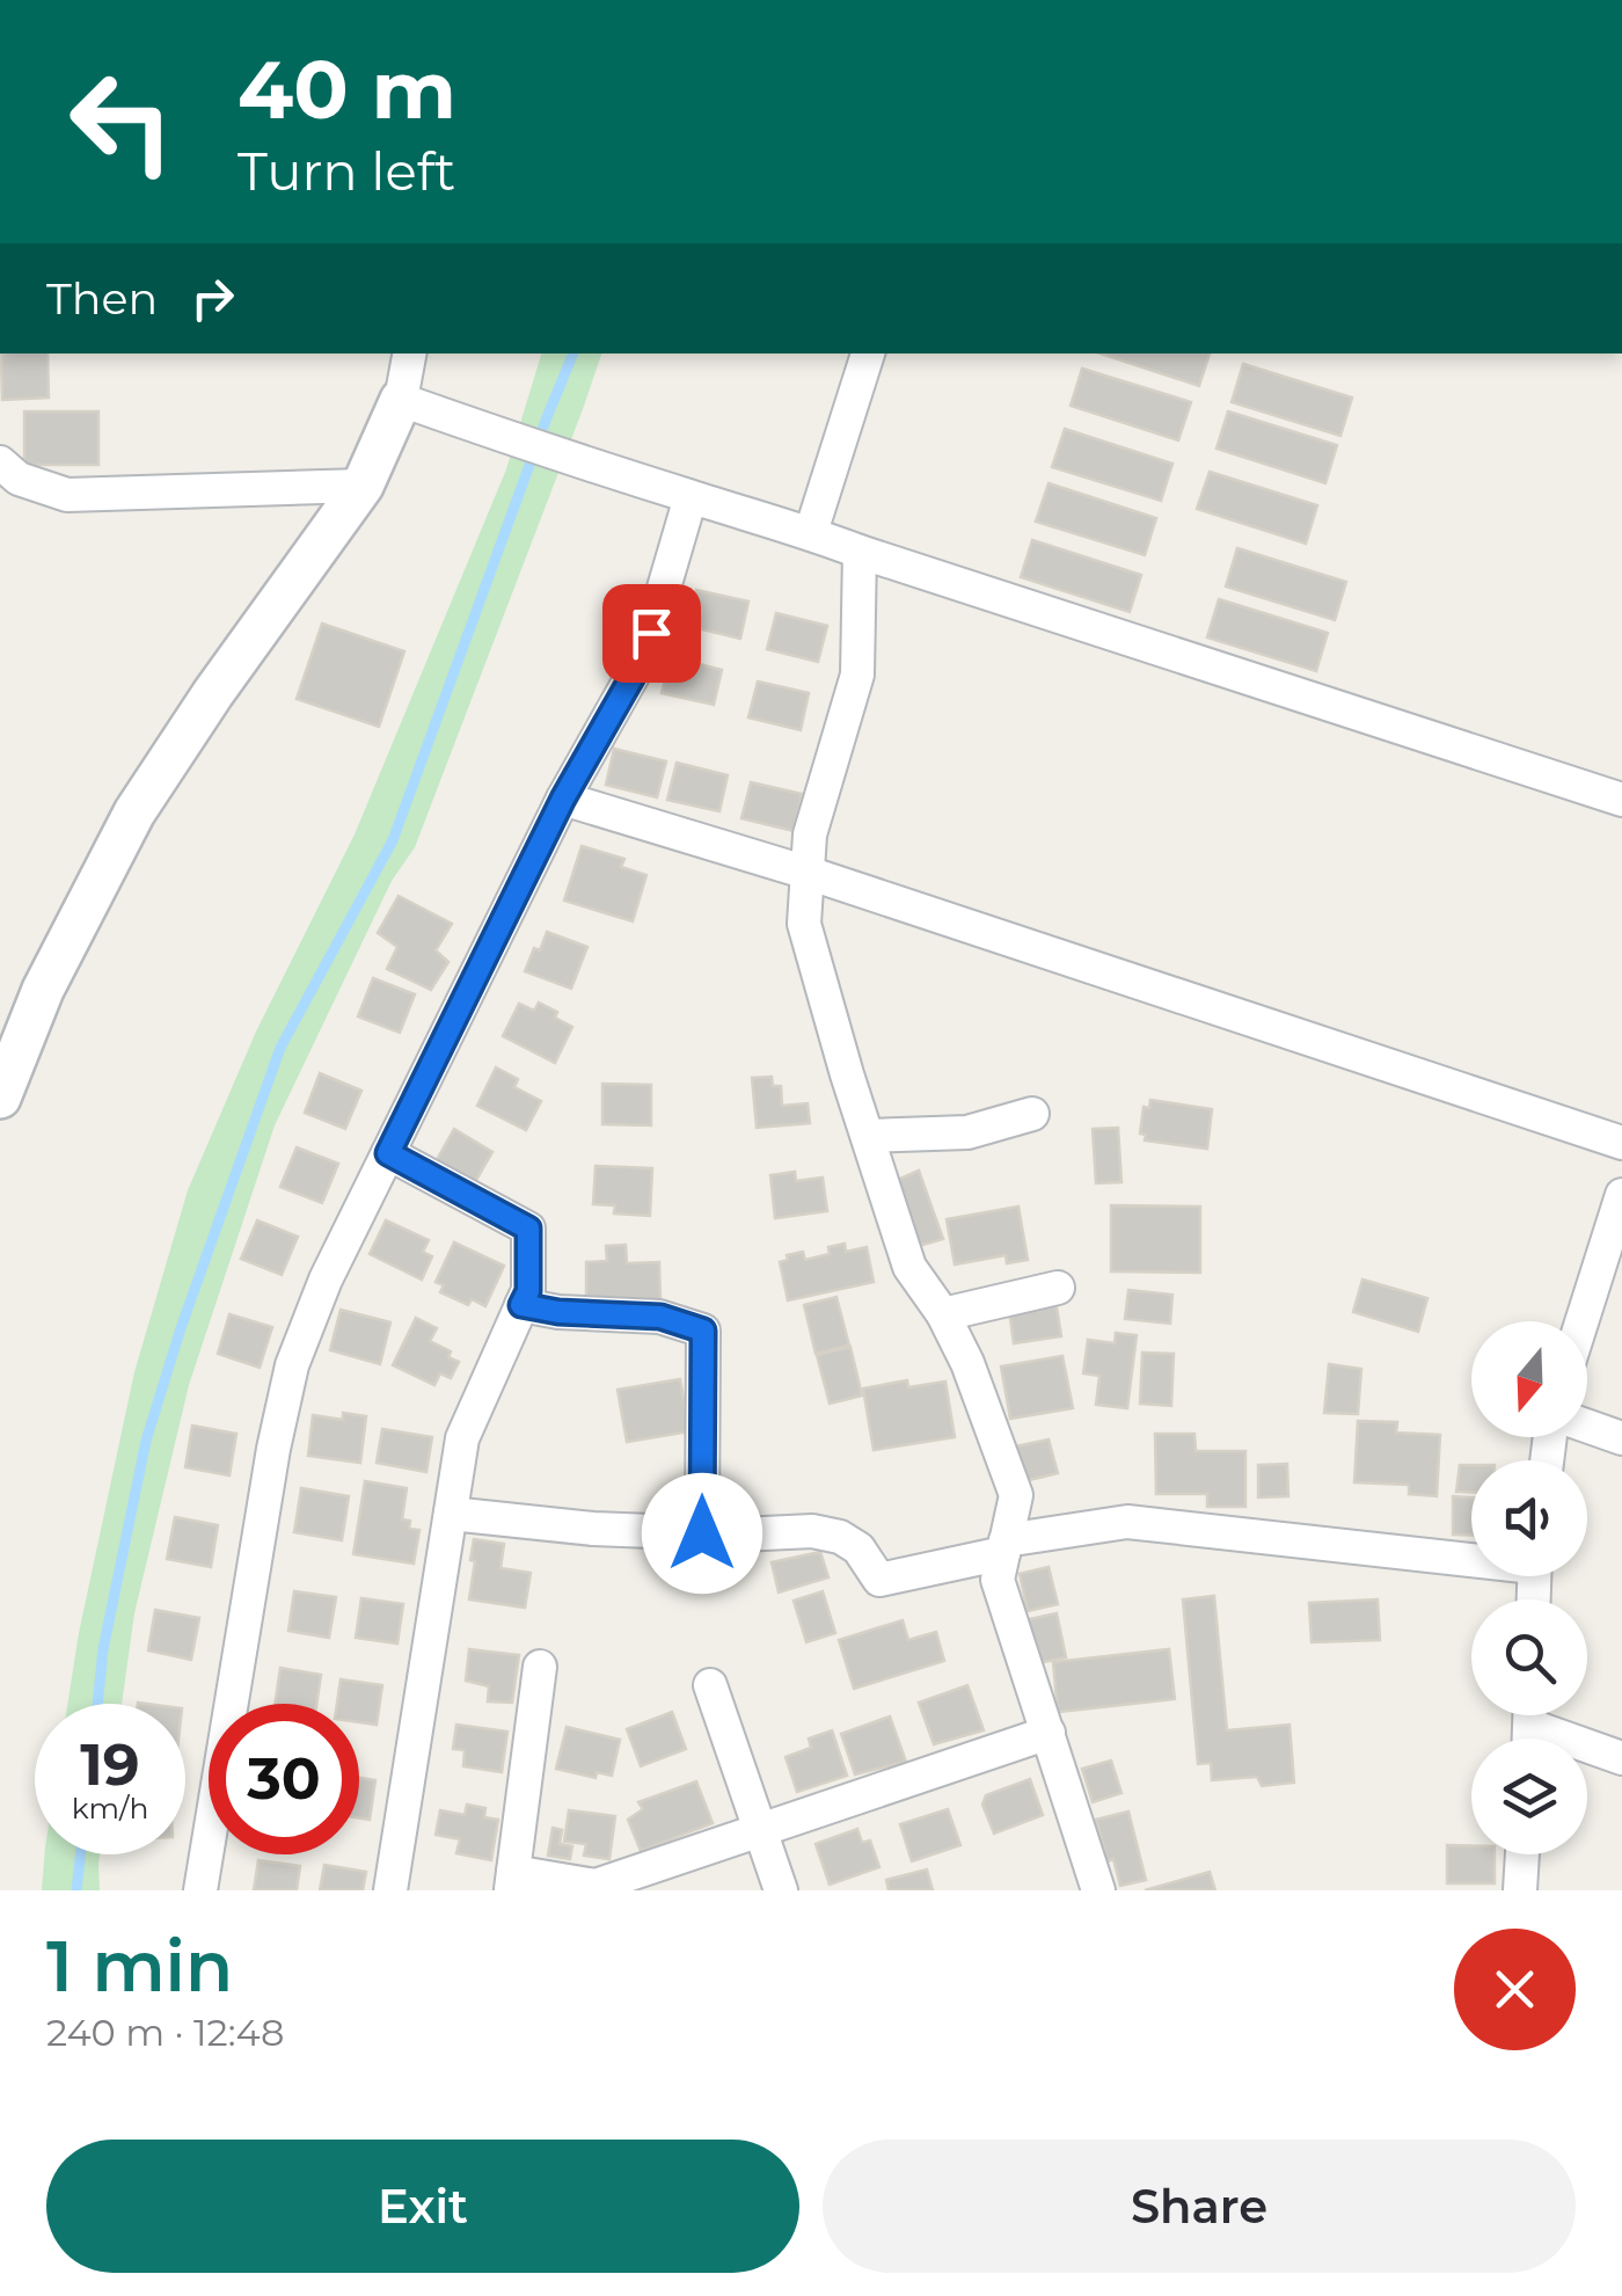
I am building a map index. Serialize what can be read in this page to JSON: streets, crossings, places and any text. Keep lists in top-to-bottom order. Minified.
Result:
{"north":"bottom","page":{"turn":["40 m","Turn left"],"then":"Then","speed":"19 km/h","limit":"30","heading":["1 min","240 m · 12:48"],"buttons":["Exit","Share"]}}
